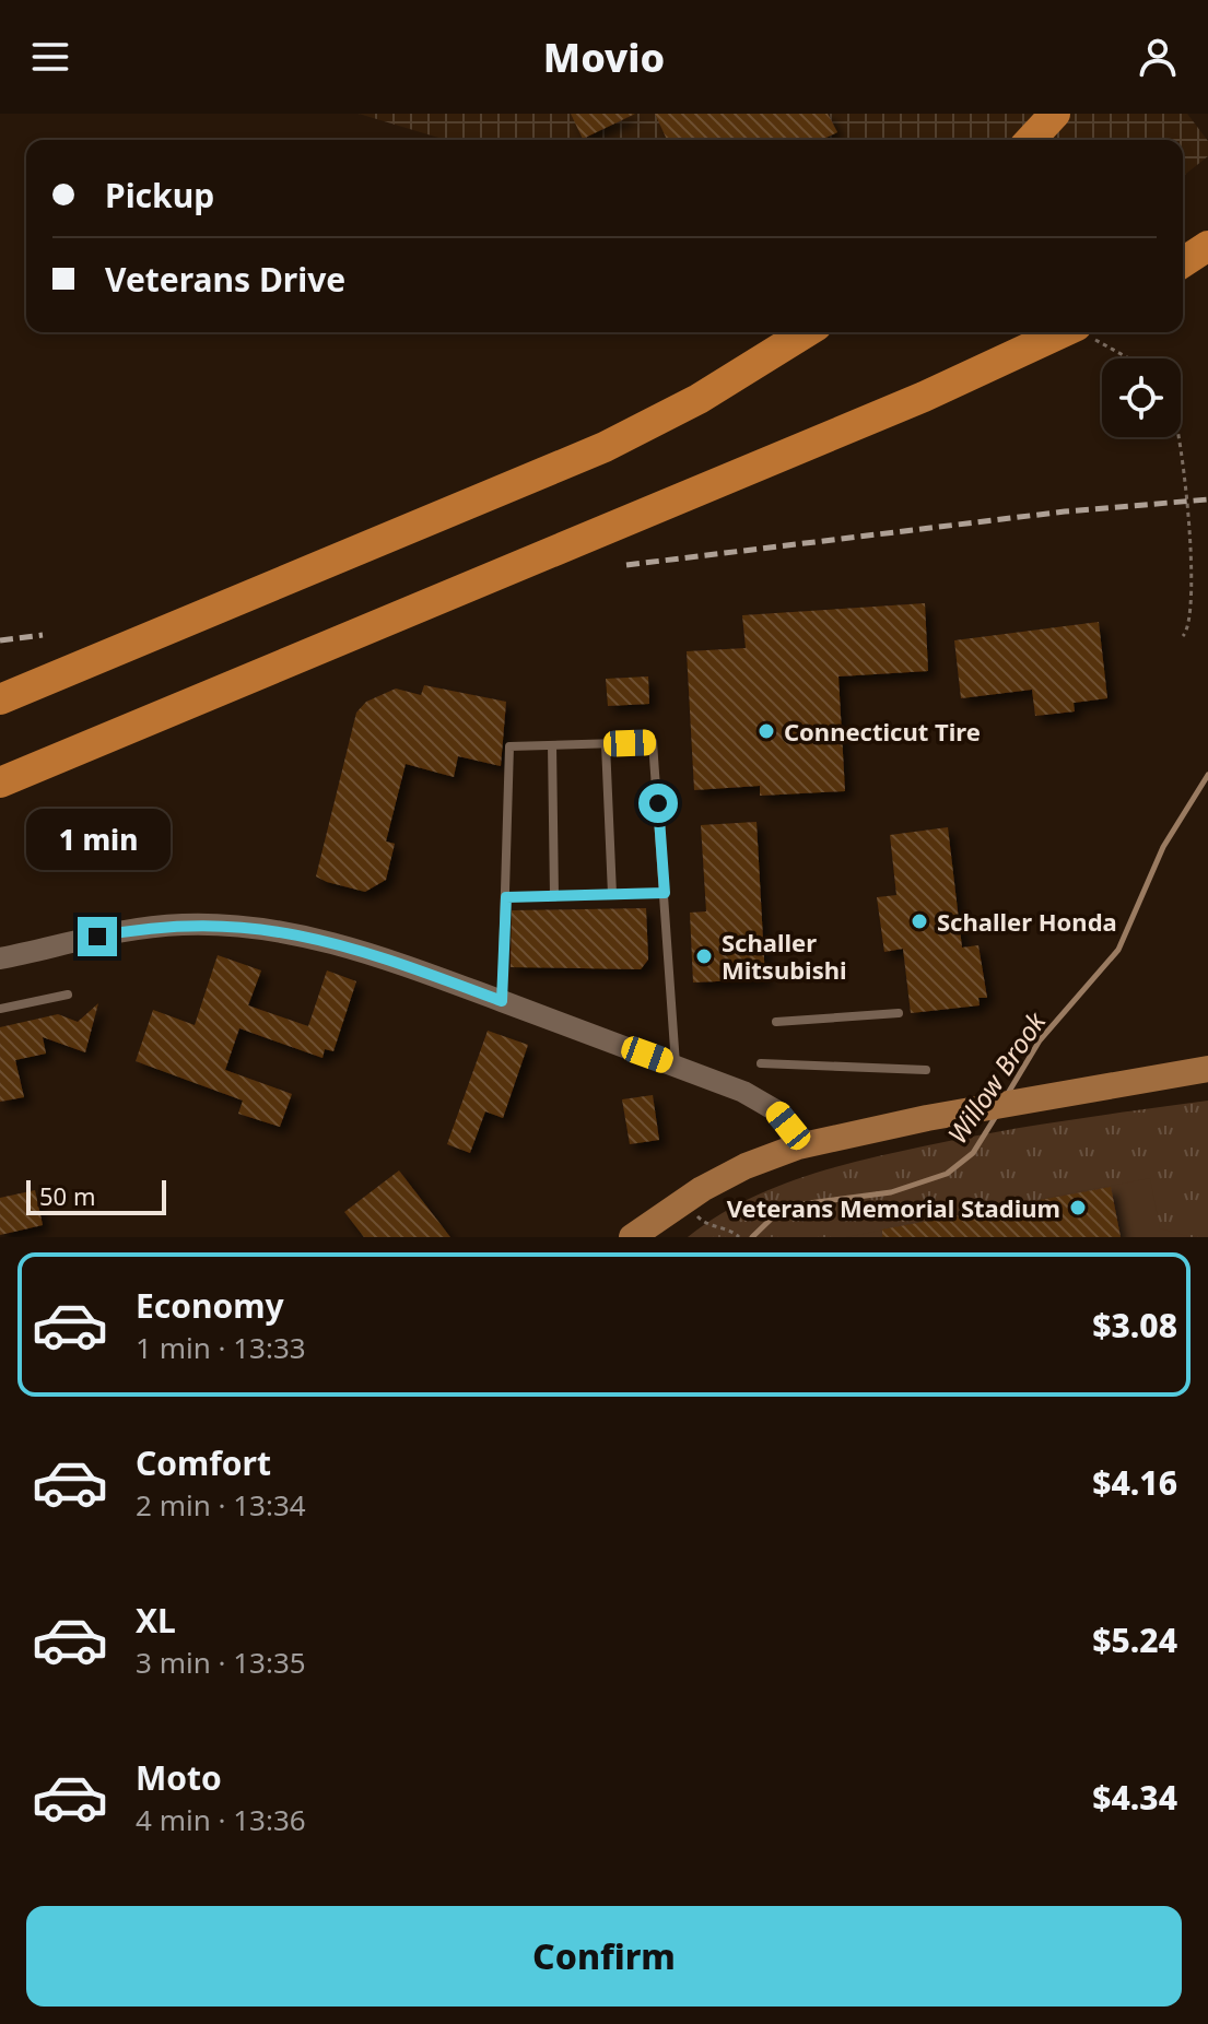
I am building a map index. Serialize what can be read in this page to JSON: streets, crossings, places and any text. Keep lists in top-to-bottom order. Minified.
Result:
{"water":["Willow Brook"],"places":["Connecticut Tire","Schaller Honda","Schaller Mitsubishi","Veterans Memorial Stadium"],"scale_bar":"50 m","page":{"header":"Movio","banner":["Pickup","Veterans Drive"],"bubble":"1 min","scale":"50 m","list":[{"name":"Economy","note":"1 min · 13:33","value":"$3.08"},{"name":"Comfort","note":"2 min · 13:34","value":"$4.16"},{"name":"XL","note":"3 min · 13:35","value":"$5.24"},{"name":"Moto","note":"4 min · 13:36","value":"$4.34"}],"buttons":"Confirm"}}
